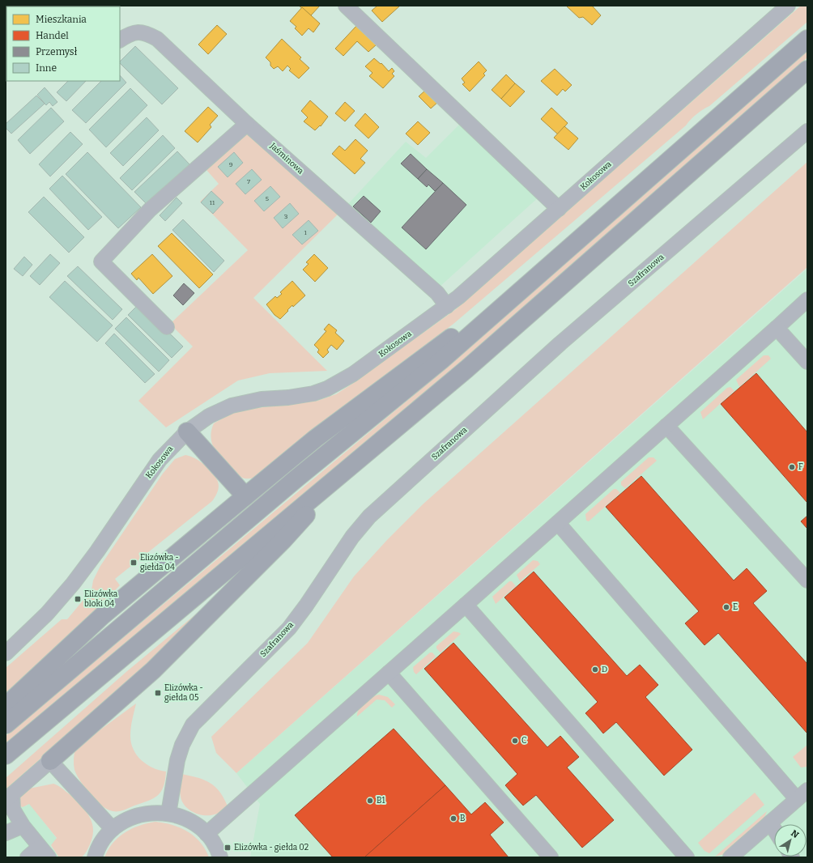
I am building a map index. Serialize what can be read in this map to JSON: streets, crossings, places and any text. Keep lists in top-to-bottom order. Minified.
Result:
{"streets":{"street":["Jaśminowa","Kokosowa","Szafranowa"]},"crossings":[["Jaśminowa","Kokosowa"]],"places":{"other":["F","E","D","C","B1","B"],"transit":["Elizówka - giełda 04","Elizówka bloki 04","Elizówka - giełda 05","Elizówka - giełda 02"]},"house_numbers":["9","7","5","11","3","1"],"legend":["Mieszkania","Handel","Przemysł","Inne"],"north":"top right"}
